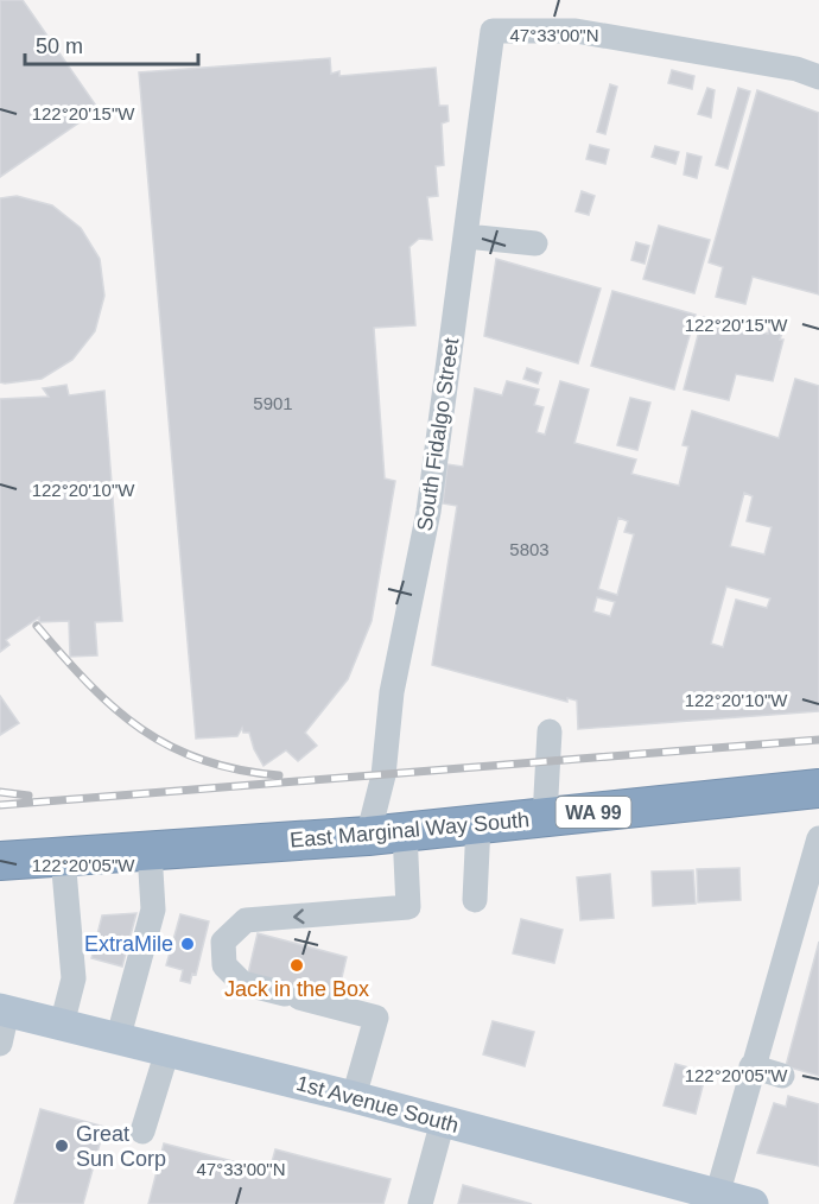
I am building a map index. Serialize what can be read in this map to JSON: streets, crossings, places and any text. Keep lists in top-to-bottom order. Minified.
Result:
{"streets":{"highway":["WA 99","East Marginal Way South"],"main road":["1st Avenue South"],"street":["South Fidalgo Street"]},"crossings":[["South Fidalgo Street","East Marginal Way South"]],"places":["ExtraMile","Jack in the Box","Great Sun Corp"],"house_numbers":["5901","5803"],"scale_bar":"50 m","coordinates":["47°33'00\"N","122°20'15\"W","122°20'10\"W","122°20'05\"W"]}
